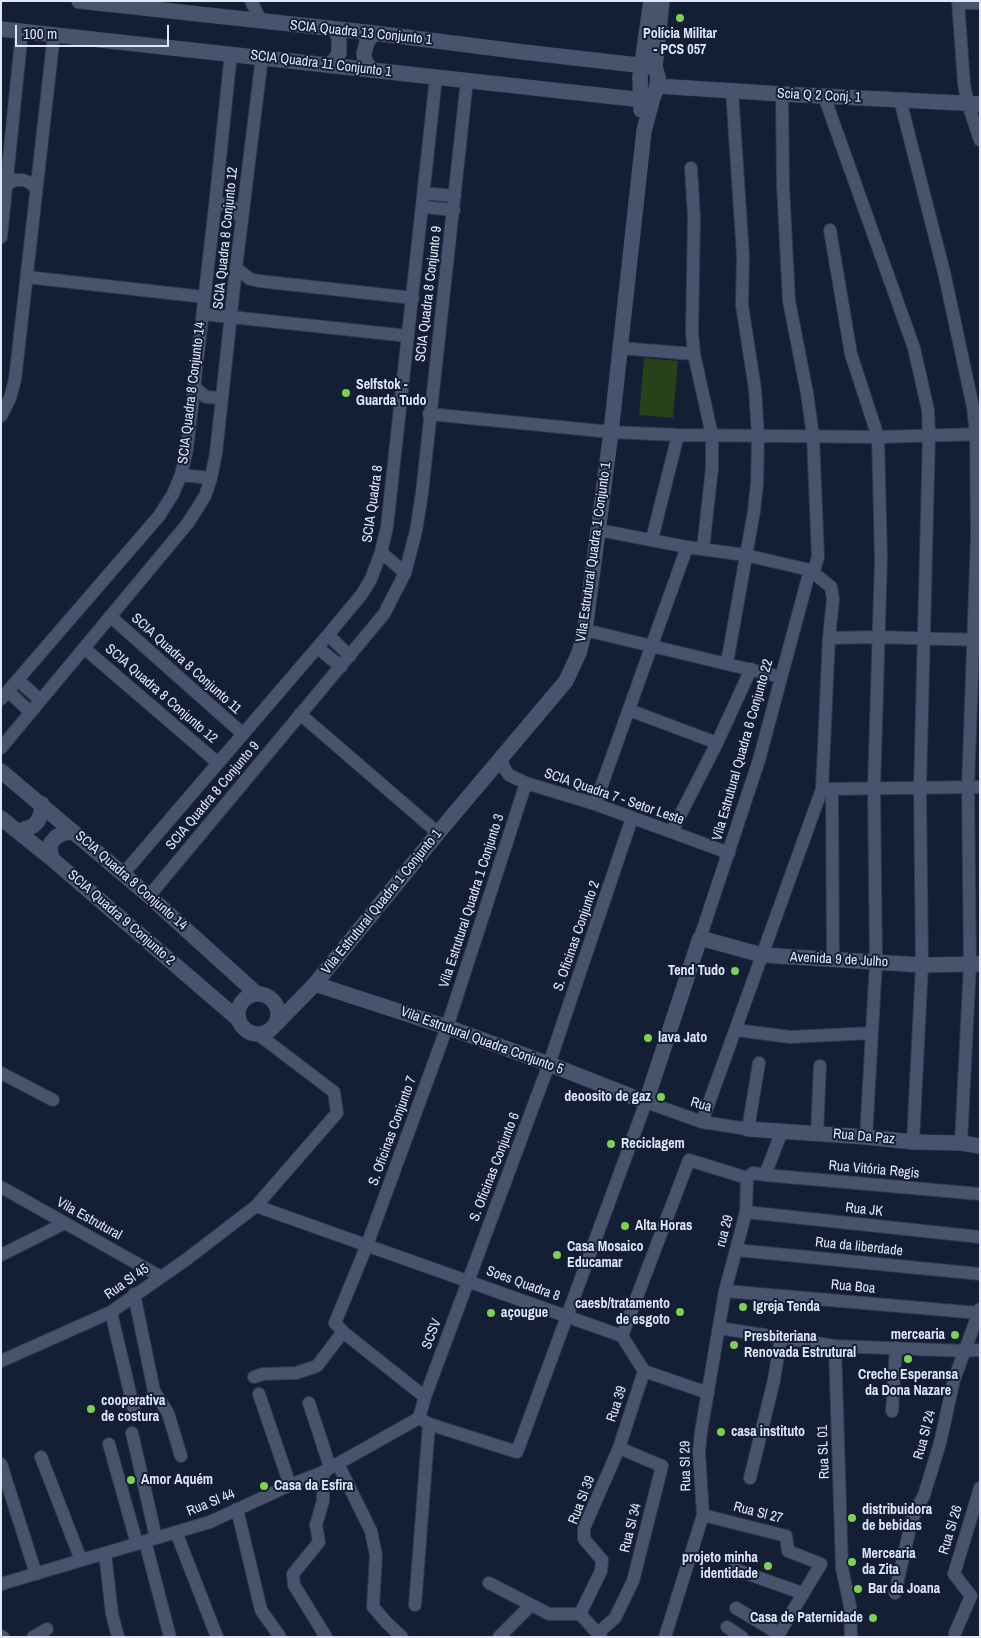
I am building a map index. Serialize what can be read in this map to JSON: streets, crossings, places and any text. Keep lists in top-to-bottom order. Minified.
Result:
{"streets":{"street":["SCIA Quadra 13 Conjunto 1","SCIA Quadra 11 Conjunto 1","Scia Q 2 Conj. 1","SCIA Quadra 8 Conjunto 12","SCIA Quadra 8 Conjunto 9","SCIA Quadra 8 Conjunto 14","SCIA Quadra 8","Vila Estrutural Quadra 1 Conjunto 1","SCIA Quadra 8 Conjunto 11","Vila Estrutural Quadra 6 Conjunto 22","SCIA Quadra 7 - Setor Leste","Vila Estrutural Quadra 1 Conjunto 3","SCIA Quadra 9 Conjunto 2","S. Oficinas Conjunto 2","Avenida 9 de Julho","Vila Estrutural Quadra Conjunto 5","Rua","S. Oficinas Conjunto 7","Rua Da Paz","S. Oficinas Conjunto 6","Rua Vitória Regis","Rua JK","Vila Estrutural","rua 29","Rua da liberdade","Rua Sl 45","Soes Quadra 8","Rua Boa","SCSV","Rua 39","Rua Sl 24","Rua SL 01","Rua Sl 29","Rua Sl 39","Rua Sl 44","Rua Sl 27","Rua Sl 34","Rua Sl 26"]},"crossings":[["SCIA Quadra 11 Conjunto 1","Scia Q 2 Conj. 1"],["SCIA Quadra 11 Conjunto 1","SCIA Quadra 8 Conjunto 12"],["SCIA Quadra 11 Conjunto 1","SCIA Quadra 8 Conjunto 9"],["SCIA Quadra 11 Conjunto 1","SCIA Quadra 8 Conjunto 14"],["SCIA Quadra 11 Conjunto 1","SCIA Quadra 8"],["SCIA Quadra 11 Conjunto 1","Vila Estrutural Quadra 1 Conjunto 1"],["Scia Q 2 Conj. 1","Vila Estrutural Quadra 1 Conjunto 1"],["Scia Q 2 Conj. 1","Vila Estrutural Quadra 6 Conjunto 22"],["SCIA Quadra 8 Conjunto 12","SCIA Quadra 8"],["SCIA Quadra 8 Conjunto 12","SCIA Quadra 8 Conjunto 11"],["SCIA Quadra 8 Conjunto 9","SCIA Quadra 8 Conjunto 14"],["SCIA Quadra 8 Conjunto 14","SCIA Quadra 8"],["SCIA Quadra 8 Conjunto 14","Vila Estrutural Quadra 1 Conjunto 1"],["SCIA Quadra 8 Conjunto 14","SCIA Quadra 9 Conjunto 2"],["SCIA Quadra 8 Conjunto 14","Rua Sl 45"],["SCIA Quadra 8","SCIA Quadra 8 Conjunto 11"],["Vila Estrutural Quadra 1 Conjunto 1","SCIA Quadra 7 - Setor Leste"],["Vila Estrutural Quadra 1 Conjunto 1","SCIA Quadra 9 Conjunto 2"],["Vila Estrutural Quadra 1 Conjunto 1","Vila Estrutural Quadra Conjunto 5"],["Vila Estrutural Quadra 1 Conjunto 1","Rua Sl 45"],["Vila Estrutural Quadra 6 Conjunto 22","SCIA Quadra 7 - Setor Leste"],["Vila Estrutural Quadra 6 Conjunto 22","Avenida 9 de Julho"],["SCIA Quadra 7 - Setor Leste","Vila Estrutural Quadra 1 Conjunto 3"],["SCIA Quadra 7 - Setor Leste","S. Oficinas Conjunto 2"],["Vila Estrutural Quadra 1 Conjunto 3","Vila Estrutural Quadra Conjunto 5"],["Vila Estrutural Quadra 1 Conjunto 3","S. Oficinas Conjunto 7"],["SCIA Quadra 9 Conjunto 2","Rua Sl 45"],["S. Oficinas Conjunto 2","Vila Estrutural Quadra Conjunto 5"],["S. Oficinas Conjunto 2","S. Oficinas Conjunto 6"],["Vila Estrutural Quadra Conjunto 5","Rua"],["Vila Estrutural Quadra Conjunto 5","S. Oficinas Conjunto 7"],["Vila Estrutural Quadra Conjunto 5","S. Oficinas Conjunto 6"],["Rua","Rua Da Paz"],["S. Oficinas Conjunto 7","Soes Quadra 8"],["S. Oficinas Conjunto 6","Soes Quadra 8"],["S. Oficinas Conjunto 6","SCSV"],["Rua Vitória Regis","rua 29"],["Rua JK","rua 29"],["Vila Estrutural","Rua Sl 45"],["rua 29","Rua da liberdade"],["rua 29","Rua Boa"],["rua 29","Rua Sl 29"],["Rua Sl 45","Soes Quadra 8"],["Soes Quadra 8","SCSV"],["Rua Boa","Rua Sl 24"],["Rua Boa","Rua Sl 29"],["SCSV","Rua Sl 44"],["Rua 39","Rua Sl 39"],["Rua 39","Rua Sl 34"],["Rua Sl 29","Rua Sl 27"],["Rua Sl 39","Rua Sl 34"]],"places":["Polícia Militar - PCS 057","Selfstok - Guarda Tudo","Tend Tudo","lava Jato","deoosito de gaz","Reciclagem","Alta Horas","Casa Mosaico Educamar","Igreja Tenda","caesb/tratamento de esgoto","açougue","mercearia","Presbiteriana Renovada Estrutural","Creche Esperansa da Dona Nazare","cooperativa de costura","casa instituto","Amor Aquém","Casa da Esfira","distribuidora de bebidas","Mercearia da Zita","projeto minha identidade","Bar da Joana","Casa de Paternidade"],"scale_bar":"100 m"}
